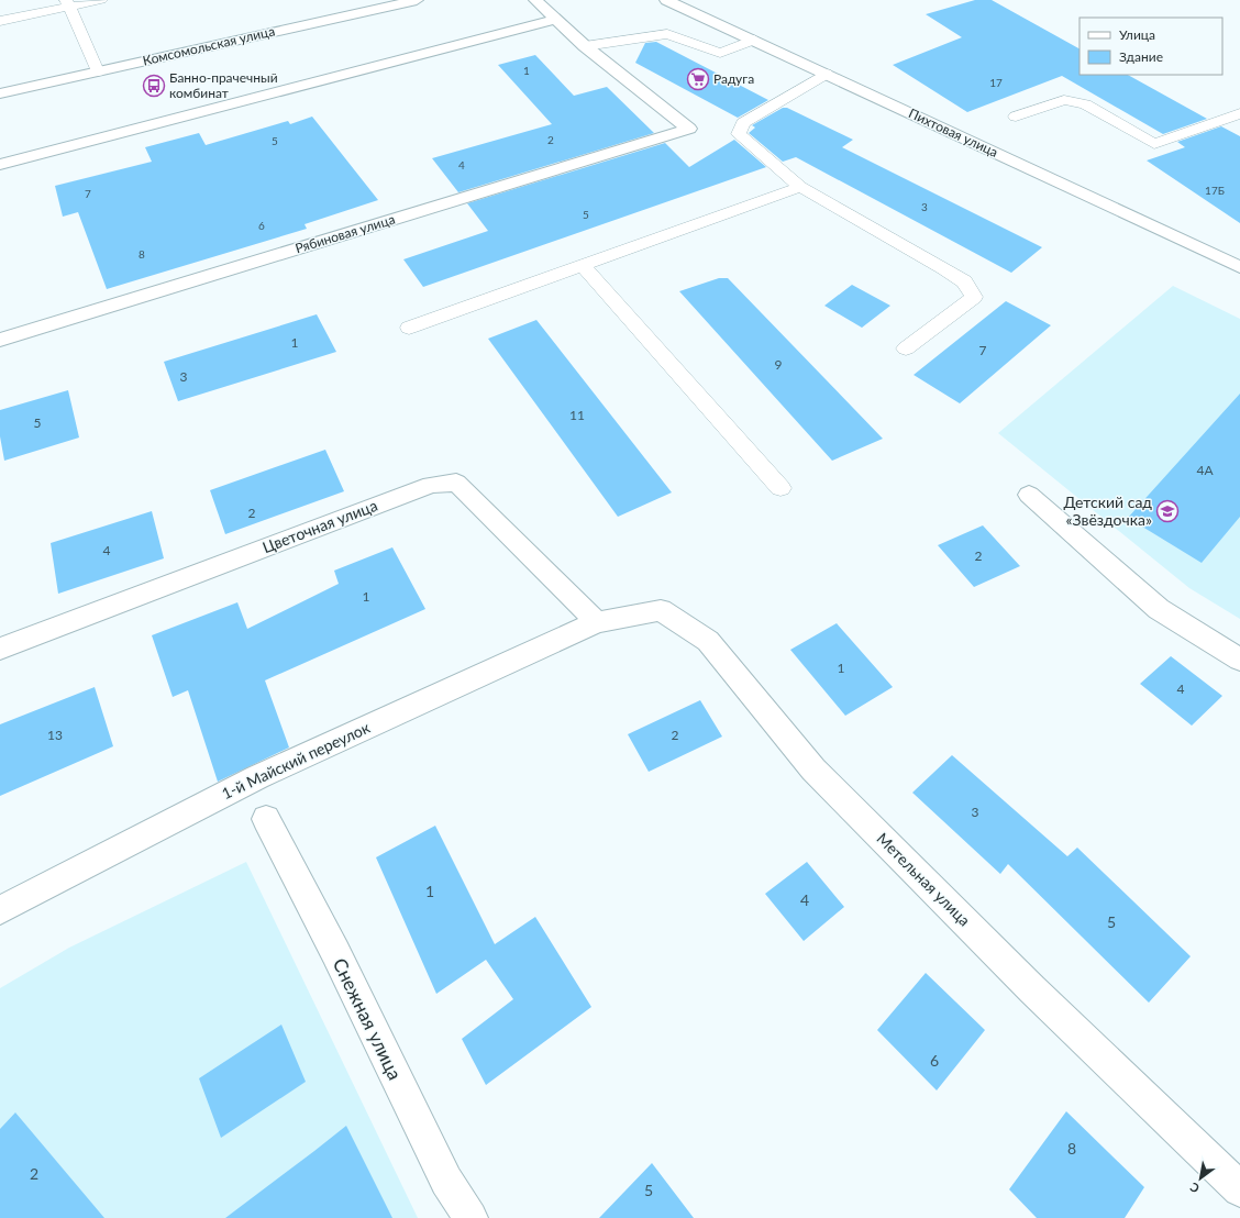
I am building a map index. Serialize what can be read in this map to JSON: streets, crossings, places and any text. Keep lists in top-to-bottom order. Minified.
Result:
{"streets":{"street":["Комсомольская улица","Пихтовая улица","Рябиновая улица","Цветочная улица","1-й Майский переулок","Метельная улица","Снежная улица"]},"crossings":[["Цветочная улица","1-й Майский переулок"],["Цветочная улица","Метельная улица"],["1-й Майский переулок","Метельная улица"]],"places":{"supermarket":["Радуга"],"bus stop":["Банно-прачечный комбинат"],"school or university":["Детский сад «Звёздочка»"]},"house_numbers":["1","17","2","5","4","17Б","7","3","5","6","8","1","7","9","3","11","5","4А","2","4","2","1","1","4","13","2","3","1","4","5","6","8","2","5"],"legend":["Улица","Здание"],"north":"bottom left"}
